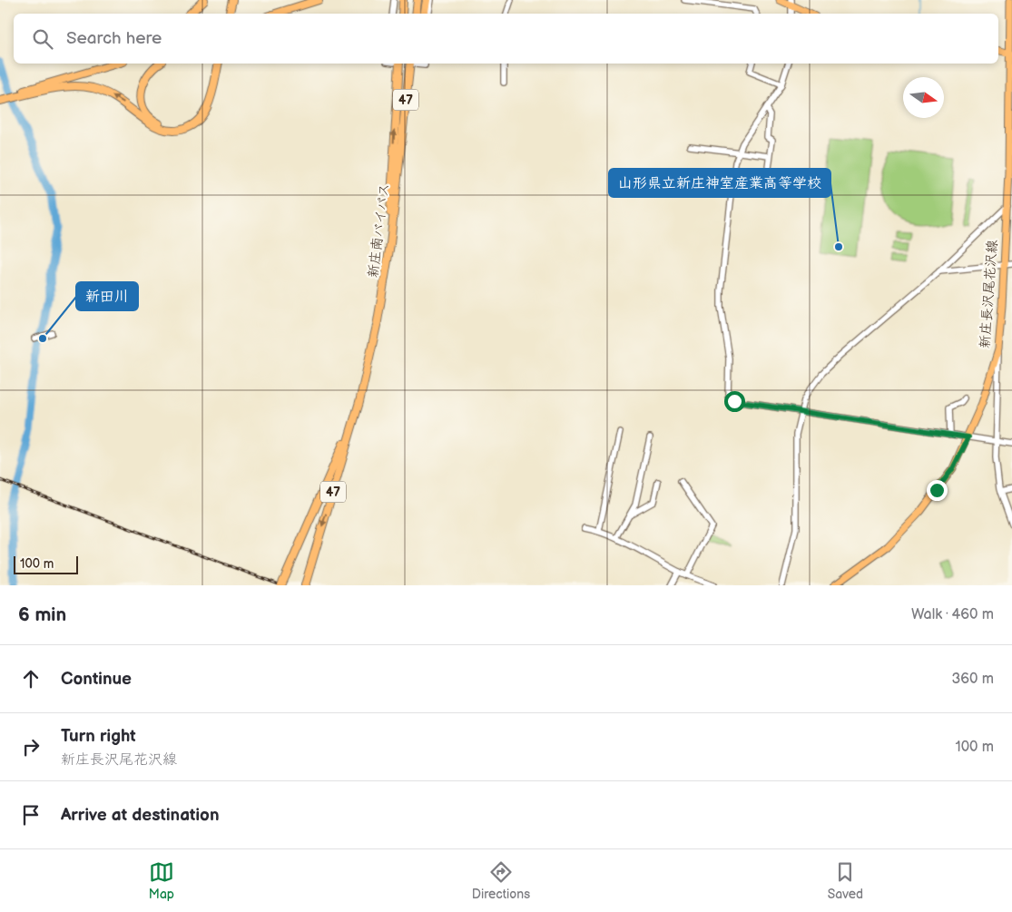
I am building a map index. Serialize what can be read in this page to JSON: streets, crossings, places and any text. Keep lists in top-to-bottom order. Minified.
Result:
{"streets":{"highway":["47","新庄南バイパス"],"main road":["新庄長沢尾花沢線"]},"crossings":[["47","新庄南バイパス"]],"places":["山形県立新庄神室産業高等学校","新田川"],"scale_bar":"100 m","north":"right","page":{"search":"Search here","scale":"100 m","heading":["6 min","Walk · 460 m"],"list":[["Continue","360 m"],["Turn right","新庄長沢尾花沢線","100 m"],"Arrive at destination"],"nav":["Map","Directions","Saved"]}}
